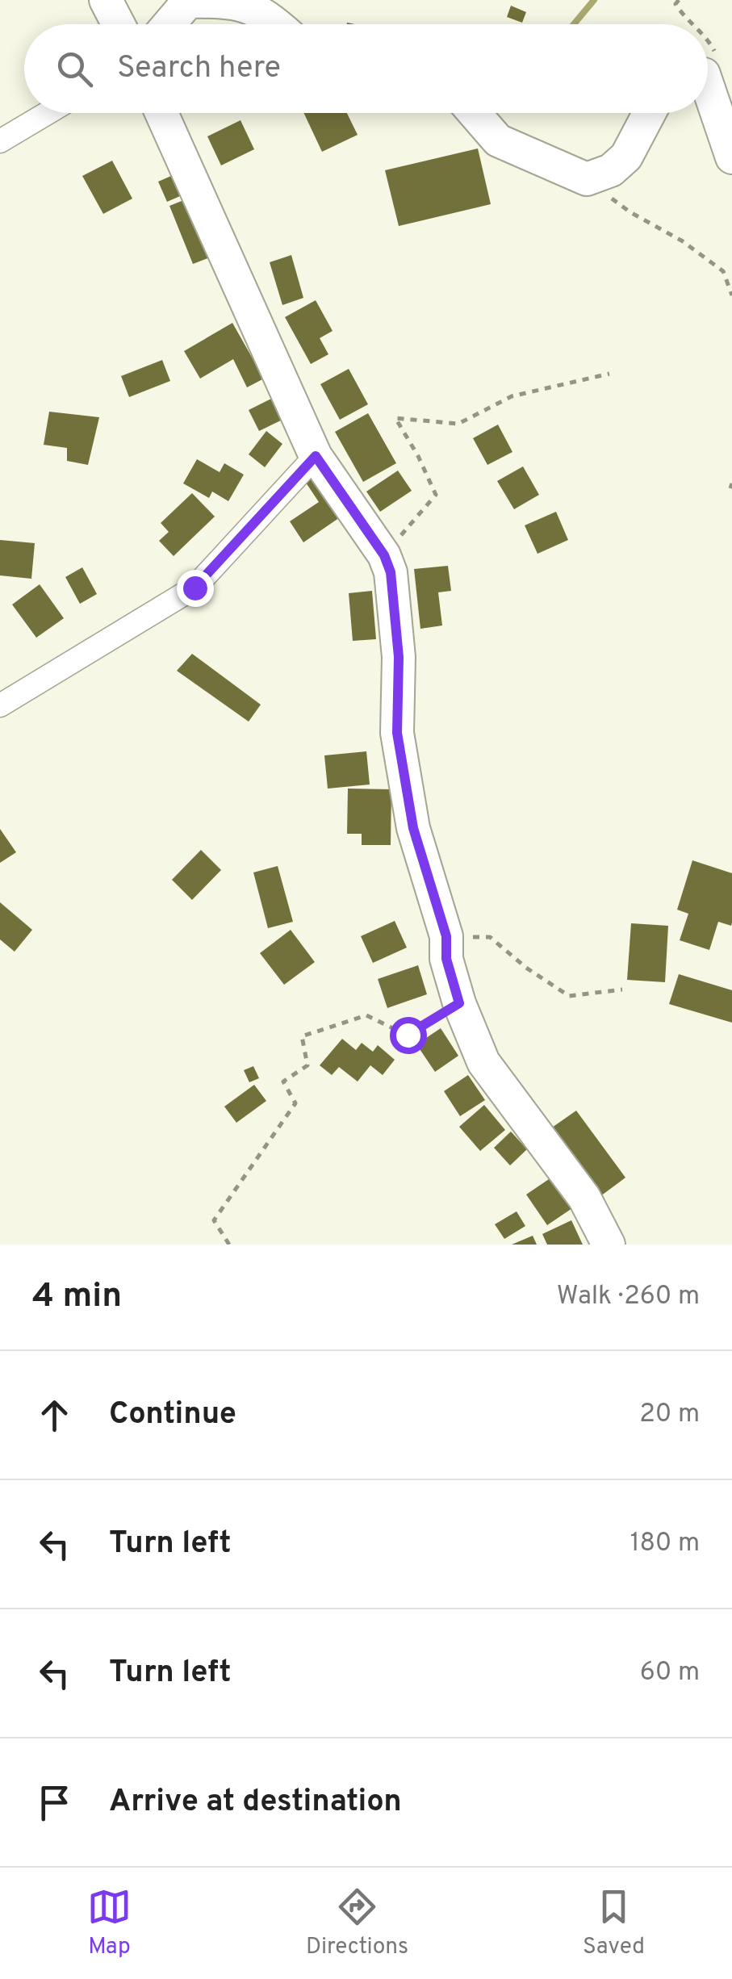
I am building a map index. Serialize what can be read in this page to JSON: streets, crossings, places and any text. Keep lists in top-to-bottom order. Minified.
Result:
{"page":{"search":"Search here","heading":["4 min","Walk · 260 m"],"list":[["Continue","20 m"],["Turn left","180 m"],["Turn left","60 m"],"Arrive at destination"],"nav":["Map","Directions","Saved"]}}
